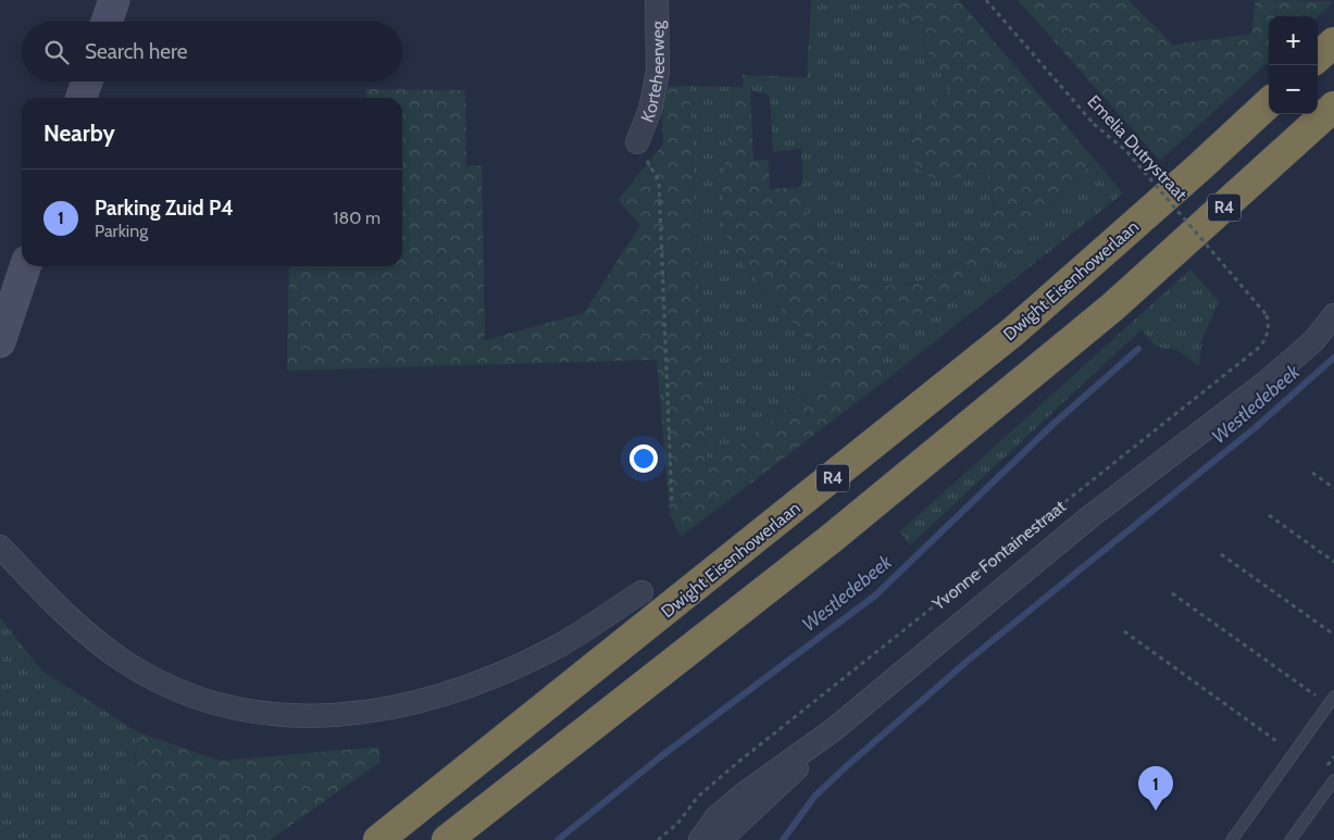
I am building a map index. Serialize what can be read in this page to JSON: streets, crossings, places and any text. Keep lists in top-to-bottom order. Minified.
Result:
{"streets":{"highway":["R4","Dwight Eisenhowerlaan"],"street":["Korteheerweg","Yvonne Fontainestraat"],"path":["Emelia Dutrystraat"]},"crossings":[["Emelia Dutrystraat","Yvonne Fontainestraat"]],"water":["Westledebeek"],"page":{"map_buttons":["+","−"],"search":"Search here","heading":"Nearby","list":[{"mark":"1","name":"Parking Zuid P4","note":"Parking","value":"180 m"}],"pins":"1"}}
